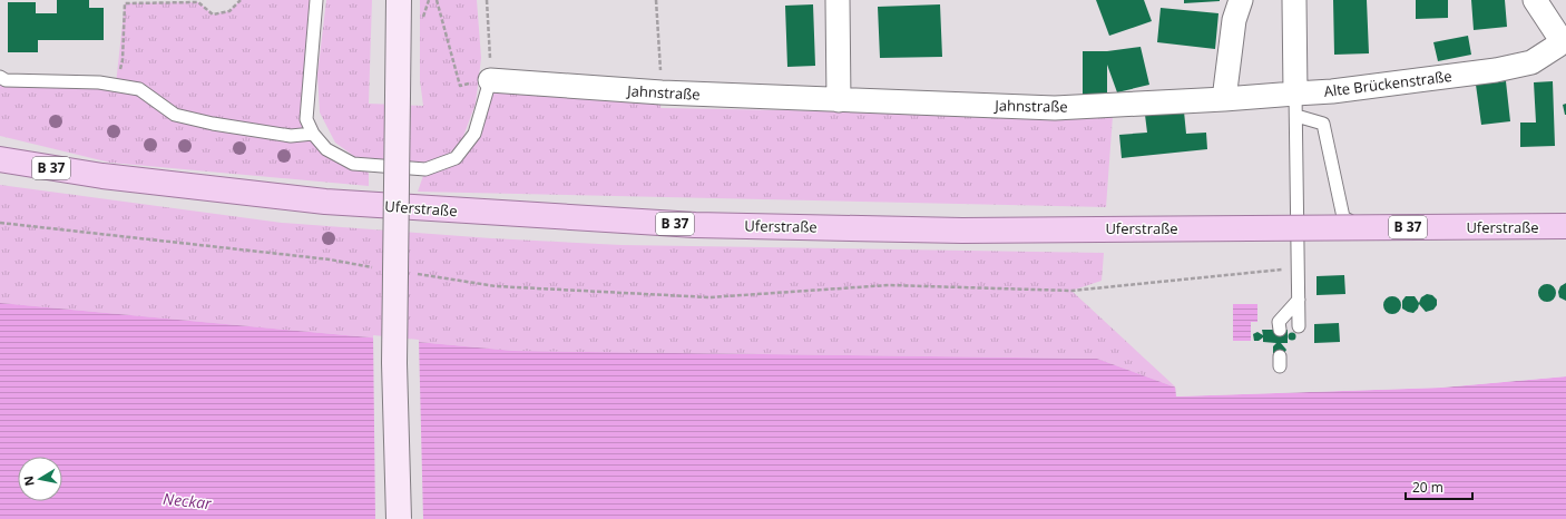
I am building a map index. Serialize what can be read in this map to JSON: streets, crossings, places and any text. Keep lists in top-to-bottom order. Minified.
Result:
{"streets":{"main road":["B 37","Uferstraße"],"street":["Alte Brückenstraße","Jahnstraße"]},"crossings":[["Alte Brückenstraße","Jahnstraße"]],"water":["Neckar"],"scale_bar":"20 m","north":"left"}
